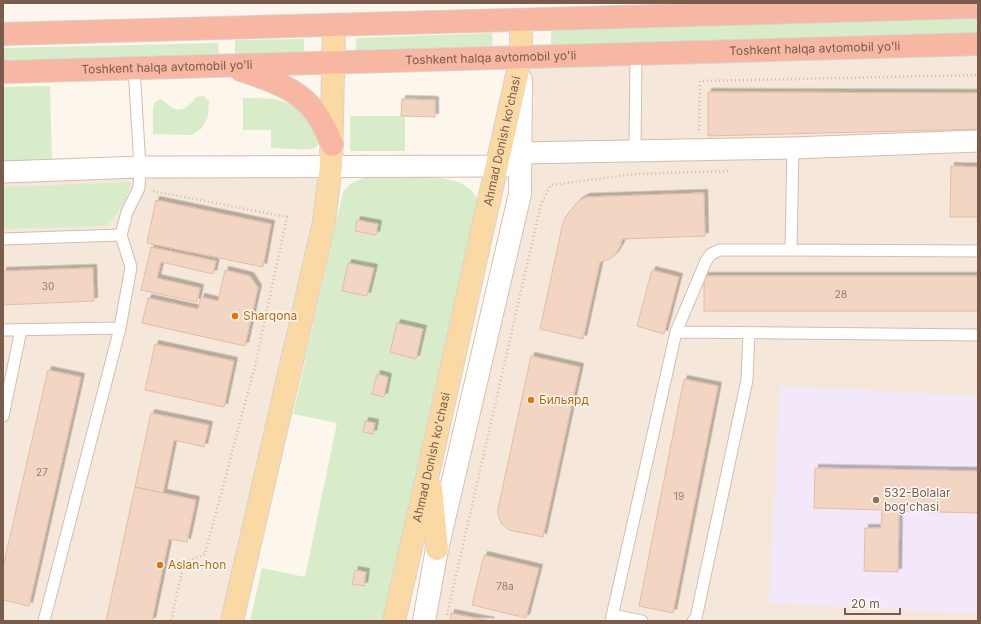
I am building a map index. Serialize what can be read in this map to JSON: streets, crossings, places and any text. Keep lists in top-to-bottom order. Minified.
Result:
{"streets":{"highway":["Toshkent halqa avtomobil yo'li"],"main road":["Ahmad Donish ko'chasi"]},"crossings":[["Toshkent halqa avtomobil yo'li","Ahmad Donish ko'chasi"]],"places":["Sharqona","Бильярд","532-Bolalar bogʻchasi","Aslan-hon"],"house_numbers":["30","28","27","19","78a"],"scale_bar":"20 m"}
